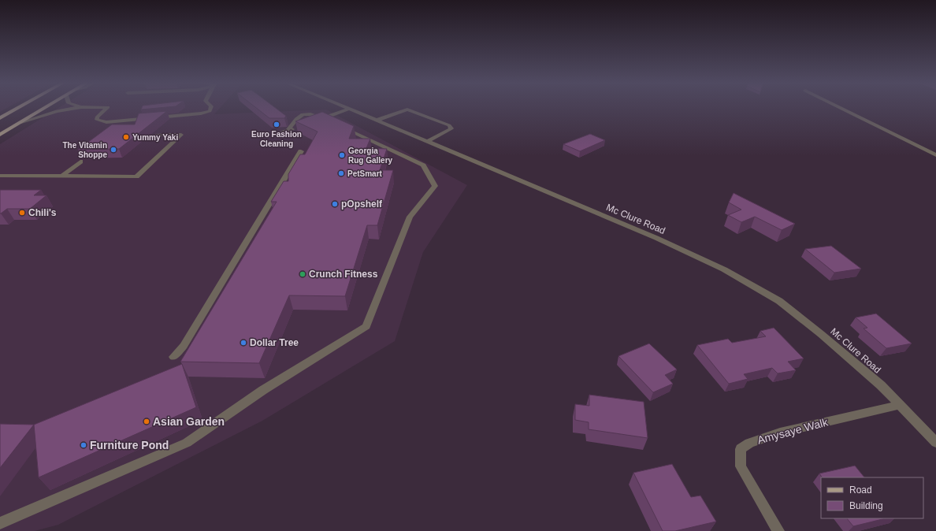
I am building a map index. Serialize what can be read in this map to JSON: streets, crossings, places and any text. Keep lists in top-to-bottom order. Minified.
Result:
{"streets":{"street":["Mc Clure Road","Amysaye Walk"]},"crossings":[["Mc Clure Road","Amysaye Walk"]],"places":["Euro Fashion Cleaning","Yummy Yaki","The Vitamin Shoppe","Georgia Rug Gallery","PetSmart","pOpshelf","Chili's","Crunch Fitness","Dollar Tree","Asian Garden","Furniture Pond"],"legend":["Road","Building"]}
